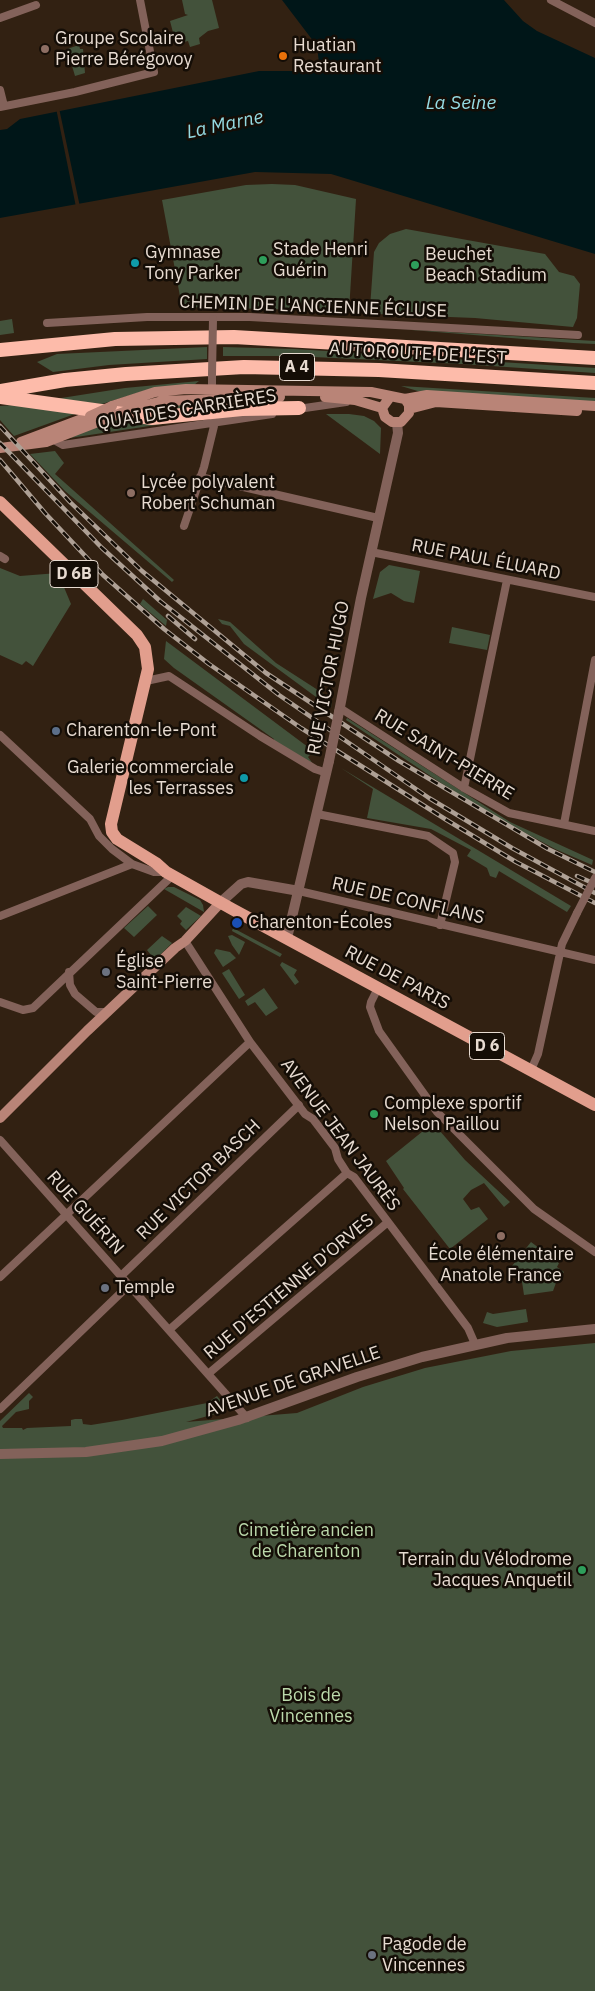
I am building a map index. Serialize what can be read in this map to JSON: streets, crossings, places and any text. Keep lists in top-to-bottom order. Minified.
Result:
{"streets":{"highway":["AUTOROUTE DE L’EST","A 4"],"main road":["QUAI DES CARRIÈRES","D 6B","RUE DE PARIS","D 6"],"street":["CHEMIN DE L'ANCIENNE ÉCLUSE","RUE PAUL ÉLUARD","RUE VICTOR HUGO","RUE SAINT-PIERRE","RUE DE CONFLANS","AVENUE JEAN JAURÈS","RUE VICTOR BASCH","RUE GUÉRIN","RUE D'ESTIENNE D'ORVES","AVENUE DE GRAVELLE"]},"crossings":[["QUAI DES CARRIÈRES","RUE VICTOR HUGO"],["RUE PAUL ÉLUARD","RUE VICTOR HUGO"],["D 6B","RUE DE PARIS"],["RUE VICTOR HUGO","RUE SAINT-PIERRE"],["RUE VICTOR HUGO","RUE DE CONFLANS"],["RUE VICTOR HUGO","RUE DE PARIS"],["RUE DE CONFLANS","RUE DE PARIS"],["AVENUE JEAN JAURÈS","RUE VICTOR BASCH"],["AVENUE JEAN JAURÈS","RUE D'ESTIENNE D'ORVES"],["AVENUE JEAN JAURÈS","AVENUE DE GRAVELLE"],["RUE VICTOR BASCH","RUE GUÉRIN"],["RUE GUÉRIN","RUE D'ESTIENNE D'ORVES"],["RUE GUÉRIN","AVENUE DE GRAVELLE"]],"water":["La Seine","La Marne"],"parks":["Cimetière ancien de Charenton","Bois de Vincennes"],"places":["Groupe Scolaire Pierre Bérégovoy","Huatian Restaurant","Stade Henri Guérin","Gymnase Tony Parker","Beuchet Beach Stadium","Lycée polyvalent Robert Schuman","Charenton-le-Pont","Galerie commerciale les Terrasses","Charenton-Écoles","Église Saint-Pierre","Complexe sportif Nelson Paillou","École élémentaire Anatole France","Temple","Terrain du Vélodrome Jacques Anquetil","Pagode de Vincennes"]}
